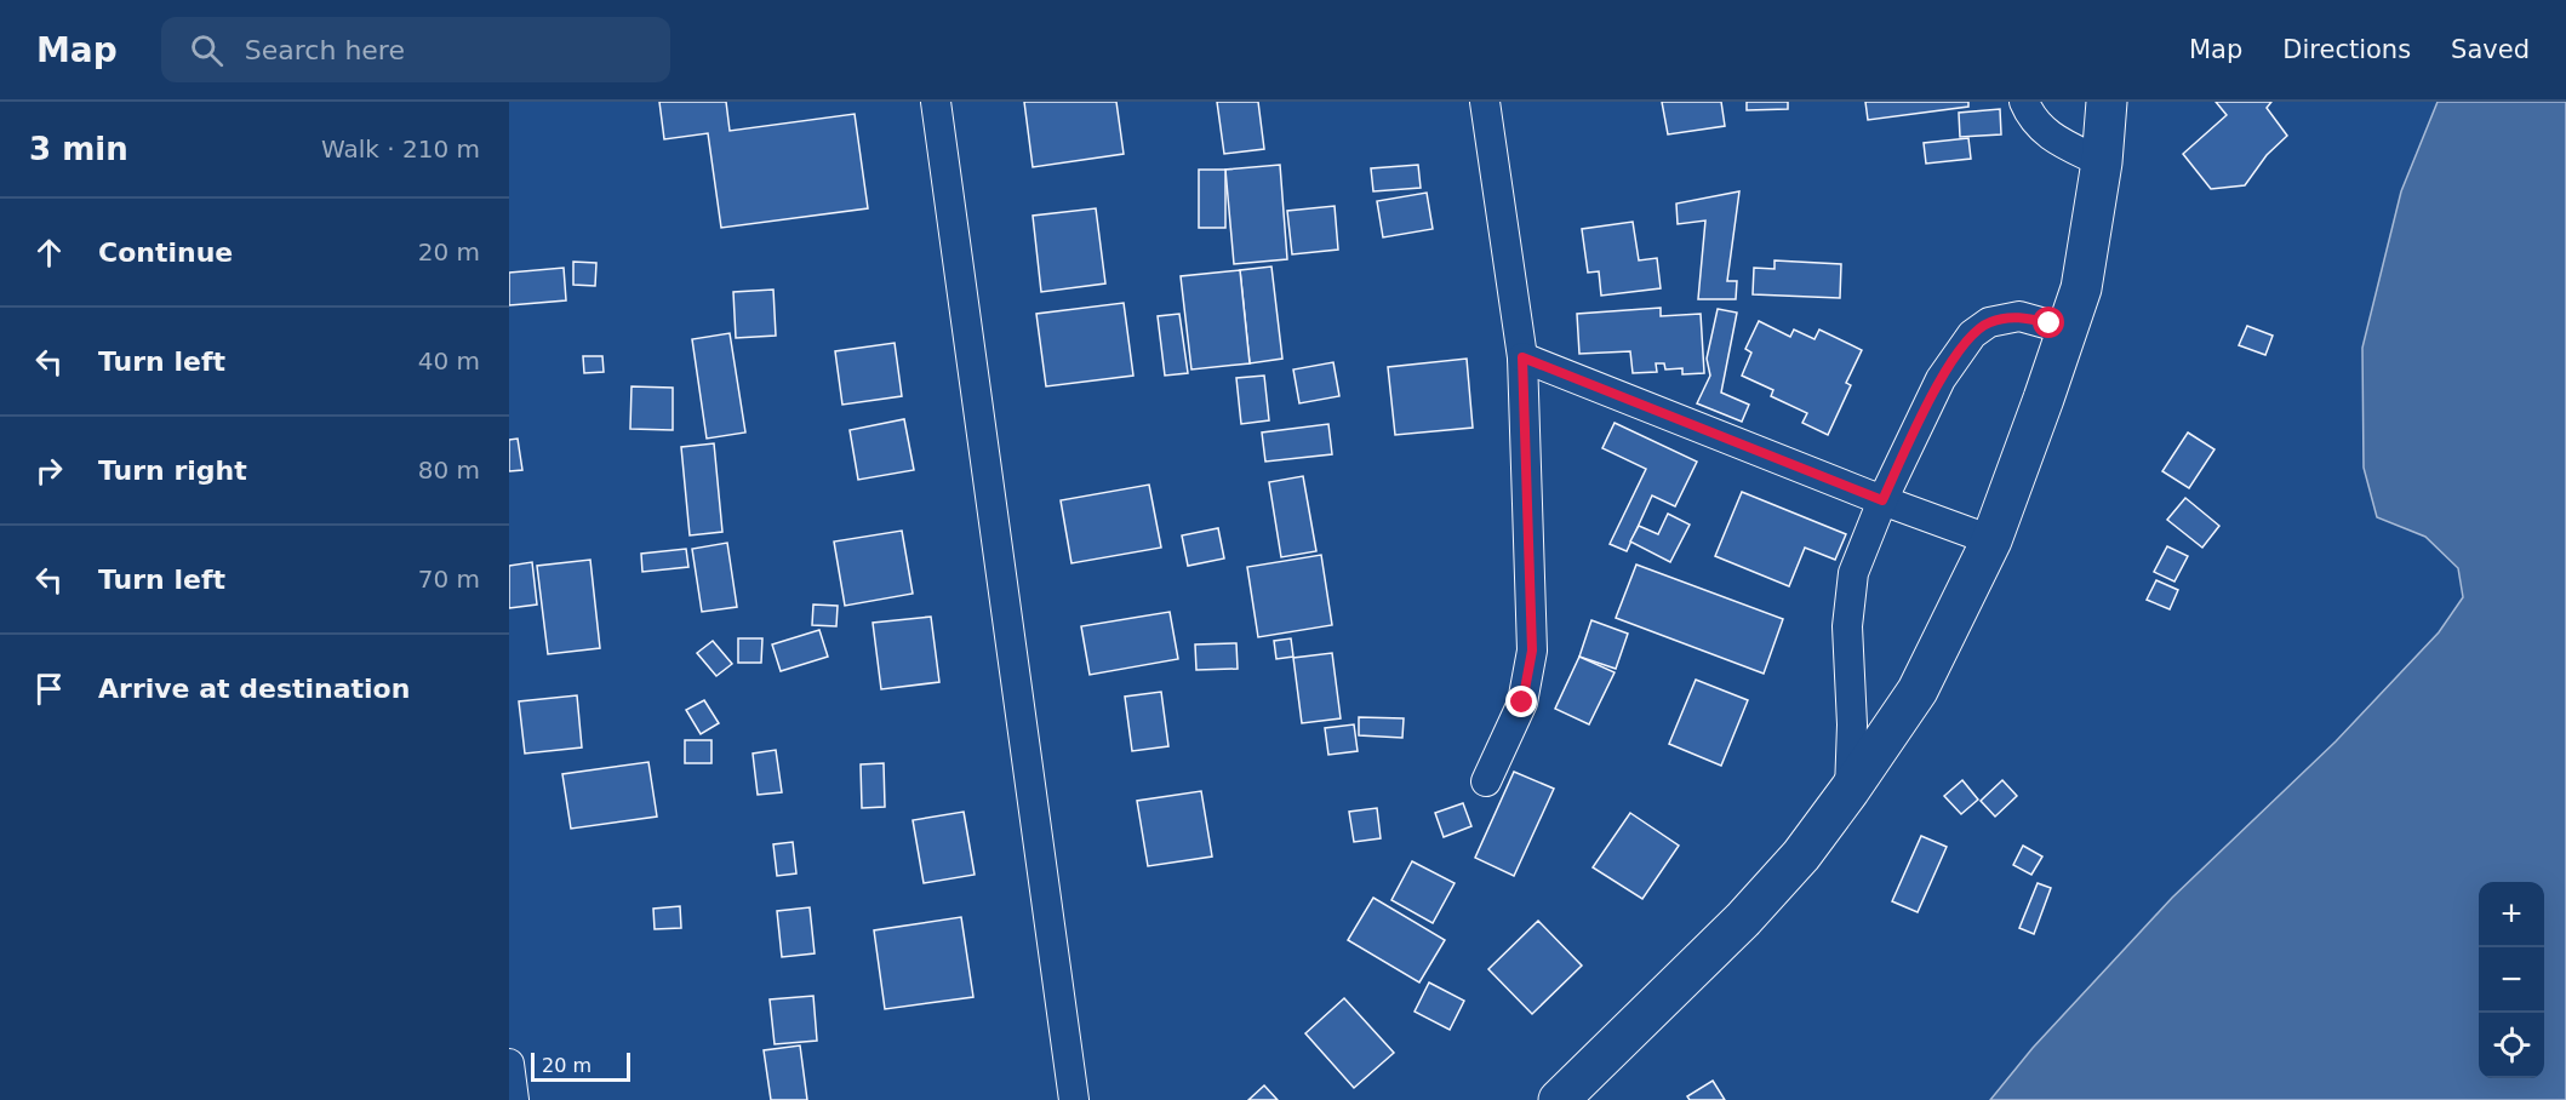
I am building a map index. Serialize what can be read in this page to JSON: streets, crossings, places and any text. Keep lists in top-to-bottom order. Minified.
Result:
{"scale_bar":"20 m","page":{"header":"Map","search":"Search here","nav":["Map","Directions","Saved"],"heading":["3 min","Walk · 210 m"],"list":[["Continue","20 m"],["Turn left","40 m"],["Turn right","80 m"],["Turn left","70 m"],"Arrive at destination"],"map_buttons":["+","−"],"scale":"20 m"}}
